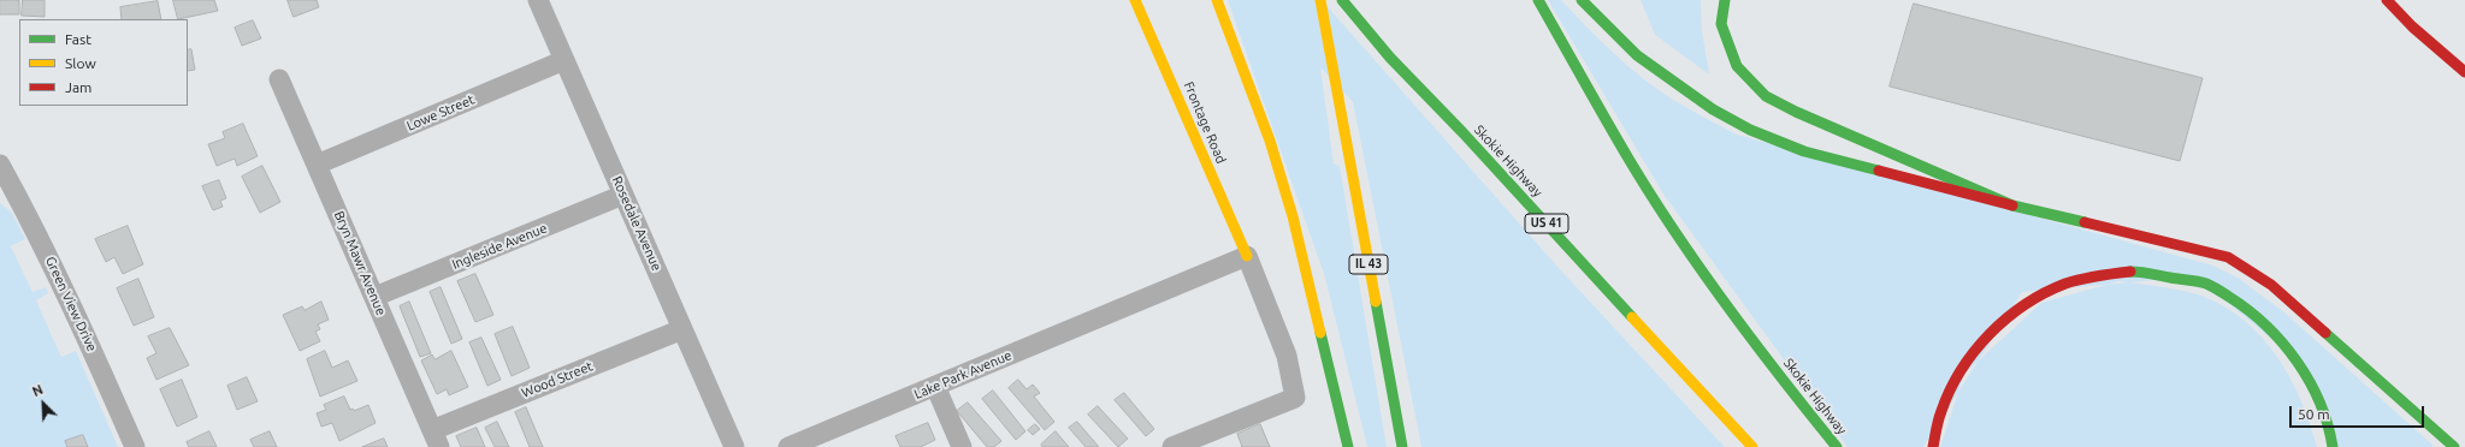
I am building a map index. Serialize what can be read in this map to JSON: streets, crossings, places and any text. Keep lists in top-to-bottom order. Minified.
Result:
{"streets":{"main road":["Frontage Road","Skokie Highway","US 41","IL 43"],"street":["Lowe Street","Rosedale Avenue","Ingleside Avenue","Bryn Mawr Avenue","Green View Drive","Lake Park Avenue","Wood Street"]},"crossings":[["Lowe Street","Rosedale Avenue"],["Lowe Street","Bryn Mawr Avenue"],["Frontage Road","Lake Park Avenue"],["Rosedale Avenue","Ingleside Avenue"],["Rosedale Avenue","Wood Street"],["Ingleside Avenue","Bryn Mawr Avenue"],["Bryn Mawr Avenue","Wood Street"]],"legend":["Fast","Slow","Jam"],"scale_bar":"50 m","north":"top left"}
